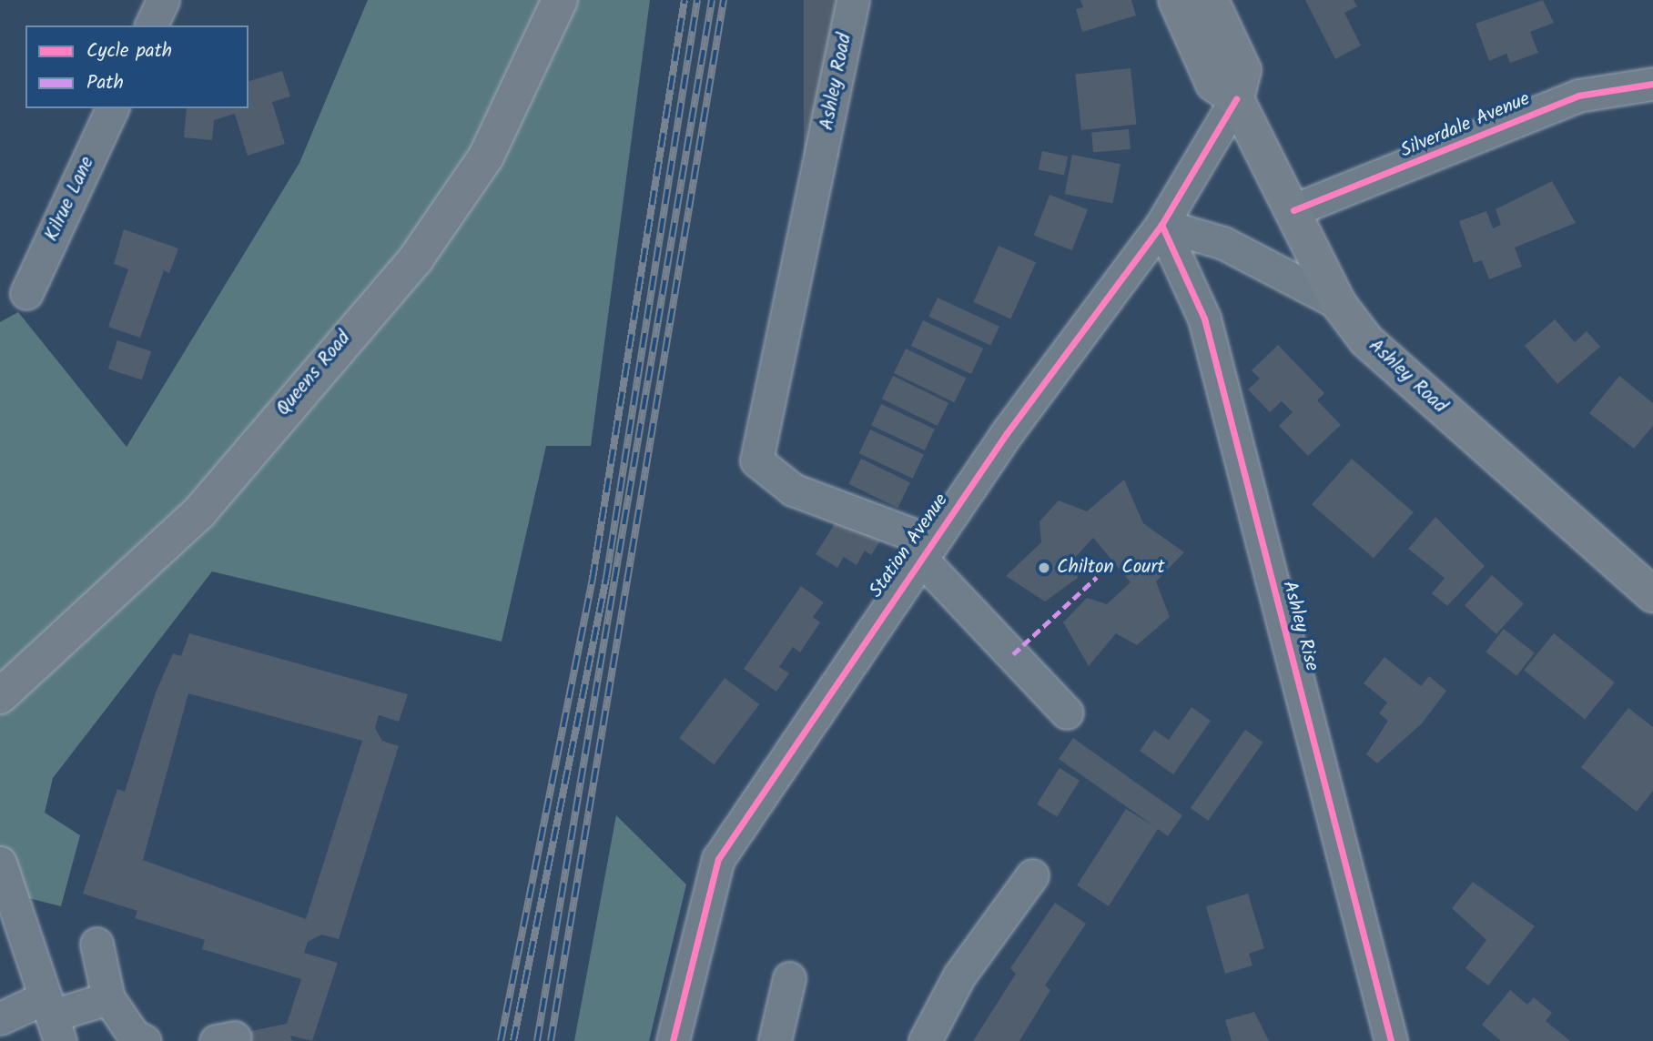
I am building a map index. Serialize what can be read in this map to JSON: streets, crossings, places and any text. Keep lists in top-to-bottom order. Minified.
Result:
{"streets":{"main road":["Ashley Road","Queens Road"],"street":["Silverdale Avenue","Kilrue Lane","Station Avenue","Ashley Rise"]},"crossings":[["Ashley Road","Silverdale Avenue"],["Ashley Road","Station Avenue"],["Station Avenue","Ashley Rise"]],"places":["Chilton Court"],"legend":["Cycle path","Path"]}
